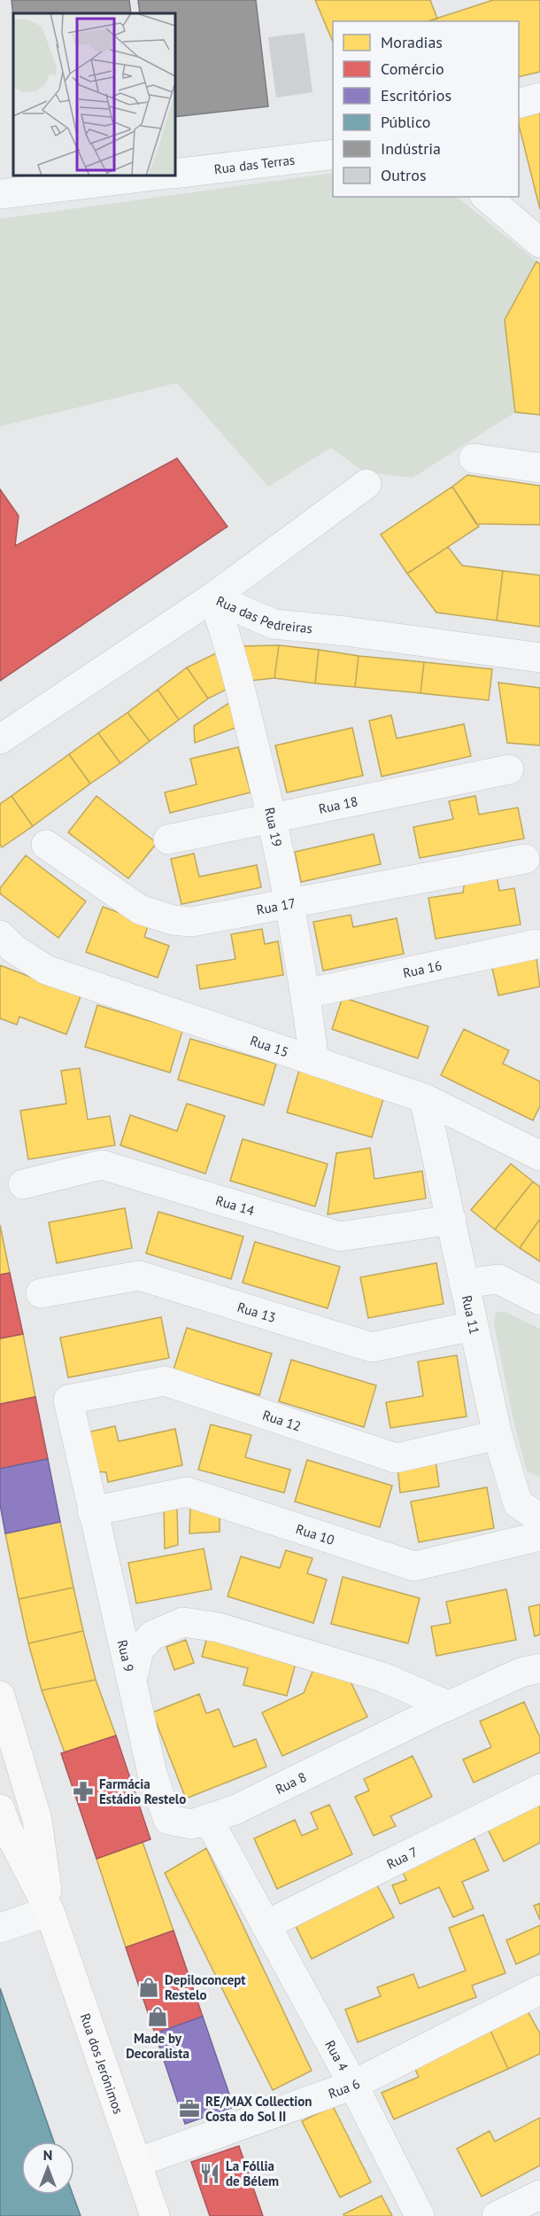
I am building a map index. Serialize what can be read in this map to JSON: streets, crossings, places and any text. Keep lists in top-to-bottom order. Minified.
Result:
{"streets":{"main road":["Rua dos Jerónimos"],"street":["Rua das Terras","Rua das Pedreiras","Rua 18","Rua 19","Rua 17","Rua 16","Rua 15","Rua 14","Rua 13","Rua 11","Rua 12","Rua 10","Rua 9","Rua 8","Rua 7","Rua 4","Rua 6"]},"crossings":[["Rua das Pedreiras","Rua 19"],["Rua 18","Rua 19"],["Rua 19","Rua 17"],["Rua 19","Rua 16"],["Rua 19","Rua 15"],["Rua 15","Rua 11"],["Rua 14","Rua 11"],["Rua 13","Rua 11"],["Rua 11","Rua 12"],["Rua 12","Rua 9"],["Rua 10","Rua 9"],["Rua 9","Rua 8"],["Rua 8","Rua 4"],["Rua 7","Rua 4"],["Rua 4","Rua 6"],["Rua dos Jerónimos","Rua 6"]],"places":{"pharmacy":["Farmácia Estádio Restelo"],"shop":["Depiloconcept Restelo","Made by Decoralista"],"office":["RE/MAX Collection Costa do Sol II"],"restaurant":["La Fóllia de Bélem"]},"legend":["Moradias","Comércio","Escritórios","Público","Indústria","Outros"],"north":"top"}
